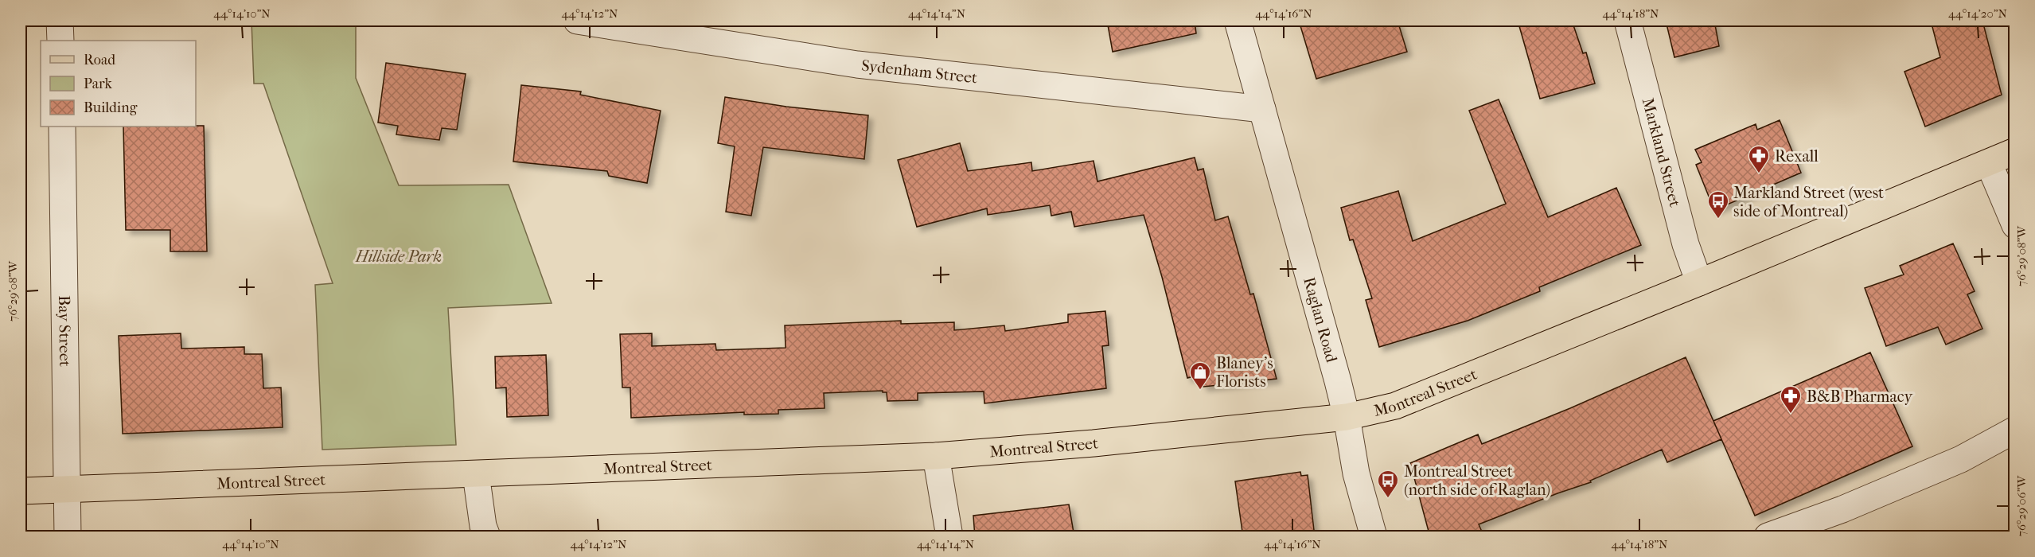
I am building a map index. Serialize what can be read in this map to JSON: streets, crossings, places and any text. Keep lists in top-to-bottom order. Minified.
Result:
{"streets":{"main road":["Montreal Street"],"street":["Sydenham Street","Markland Street","Raglan Road","Bay Street"]},"crossings":[["Sydenham Street","Raglan Road"],["Markland Street","Montreal Street"],["Raglan Road","Montreal Street"],["Bay Street","Montreal Street"]],"parks":["Hillside Park"],"places":{"pharmacy":["Rexall","B&B Pharmacy"],"bus stop":["Markland Street (west side of Montreal)","Montreal Street (north side of Raglan)"],"shop":["Blaney's Florists"]},"legend":["Road","Park","Building"],"coordinates":["44°14'10\"N","44°14'12\"N","44°14'14\"N","44°14'16\"N","44°14'18\"N","44°14'20\"N","76°29'08\"W","76°29'06\"W"]}
